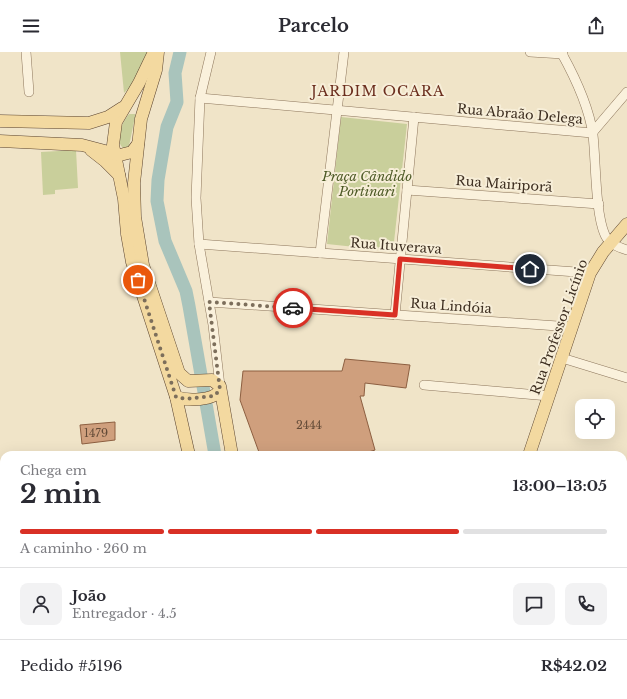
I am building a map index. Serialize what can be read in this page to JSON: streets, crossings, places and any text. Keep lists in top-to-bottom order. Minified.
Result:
{"streets":{"main road":["Rua Professor Licínio"],"street":["Rua Abraão Delega","Rua Mairiporã","Rua Ituverava","Rua Lindóia"]},"crossings":[["Rua Ituverava","Rua Professor Licínio"],["Rua Lindóia","Rua Professor Licínio"]],"districts":["JARDIM OCARA"],"parks":["Praça Cândido Portinari"],"house_numbers":["2444","1479"],"page":{"header":"Parcelo","heading":["2 min","Chega em","13:00–13:05"],"panel":["João","Entregador · 4.5","Pedido #5196","R$42.02"],"bar":"A caminho · 260 m"}}
